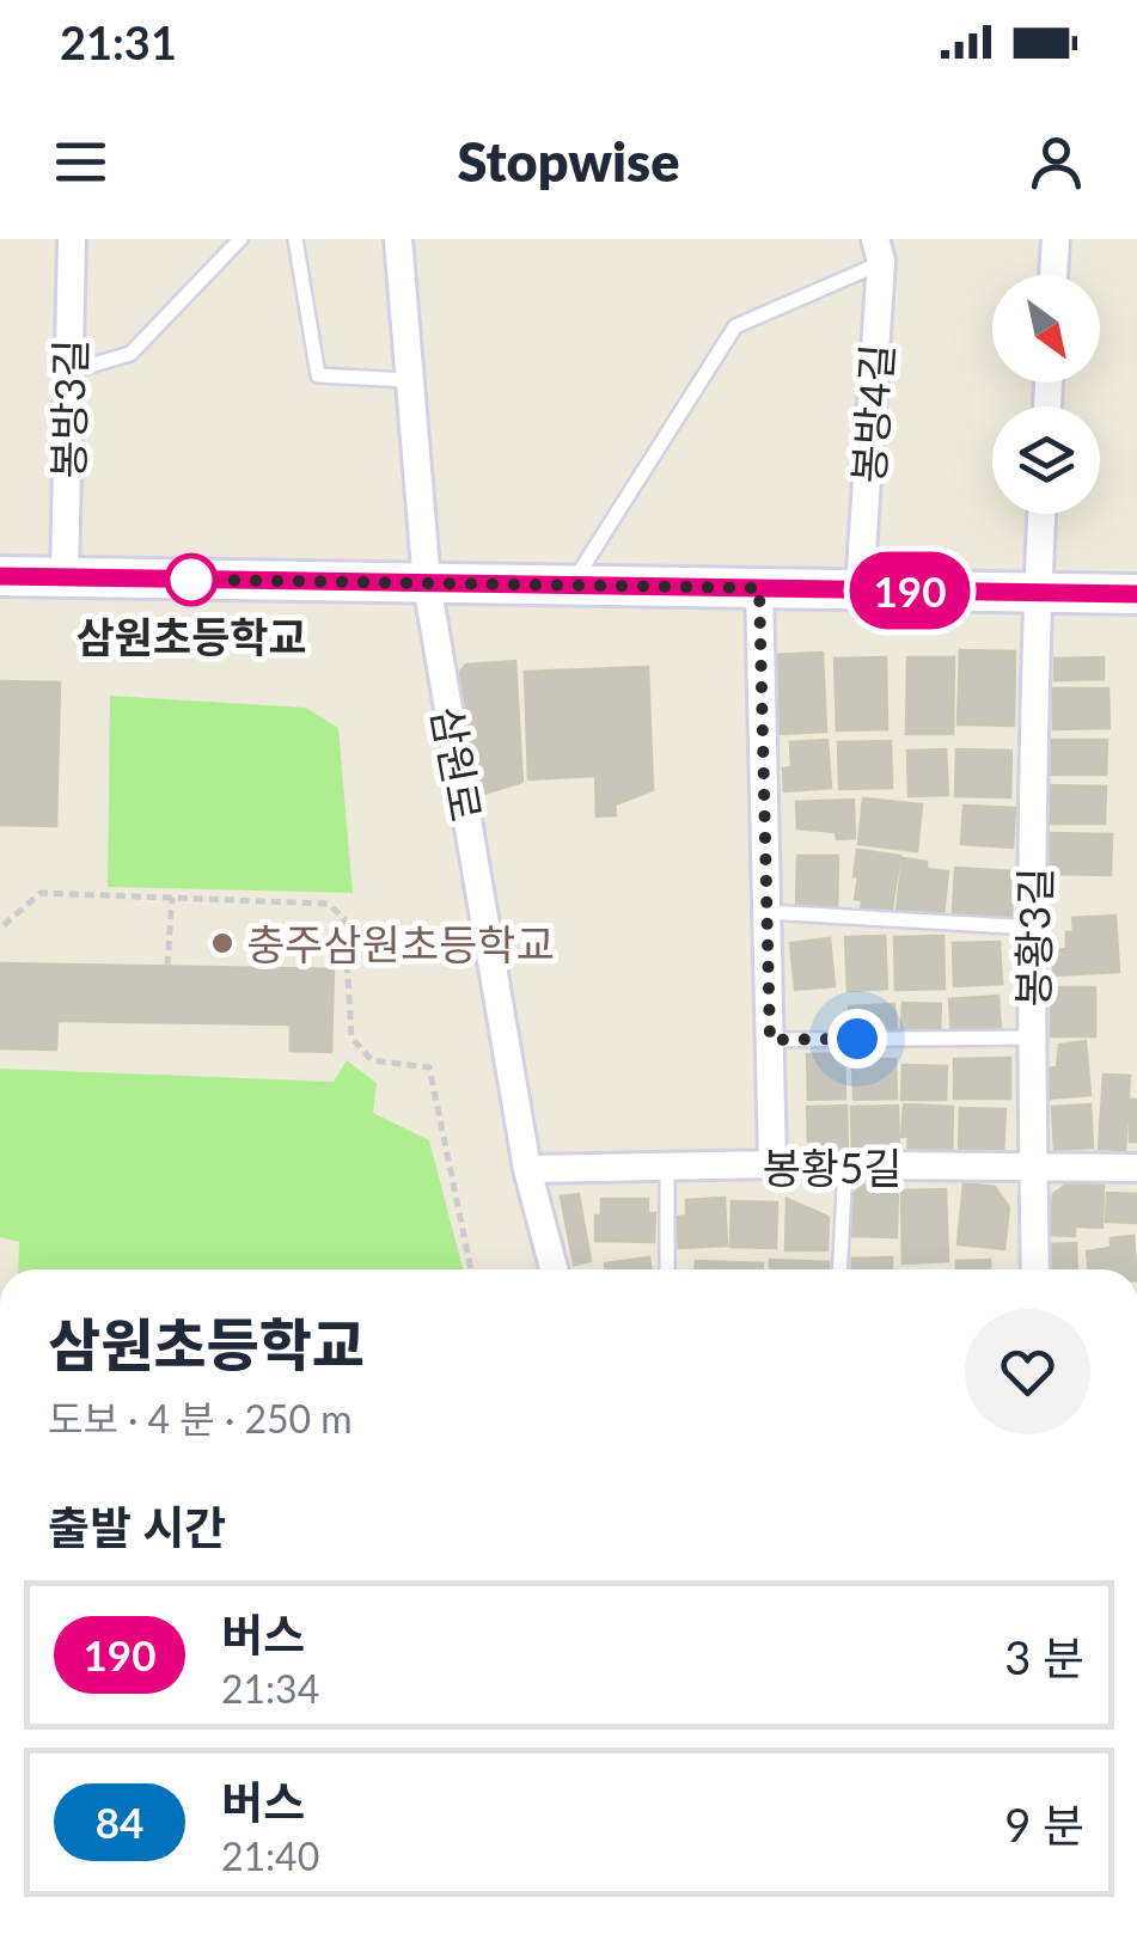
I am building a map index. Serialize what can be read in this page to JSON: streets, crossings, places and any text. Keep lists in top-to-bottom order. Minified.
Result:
{"streets":{"street":["봉방3길","봉방4길","삼원로","봉황3길","봉황5길"]},"crossings":[["삼원로","봉황5길"],["봉황3길","봉황5길"]],"places":["삼원초등학교","충주삼원초등학교"],"lines":["bus line 190"],"north":"bottom right","page":{"status":"21:31","header":"Stopwise","on_map":"190","heading":[["삼원초등학교","도보 · 4 분 · 250 m"],"출발 시간"],"list":[{"mark":"190","name":"버스","note":"21:34","value":"3 분"},{"mark":"84","name":"버스","note":"21:40","value":"9 분"}]}}
